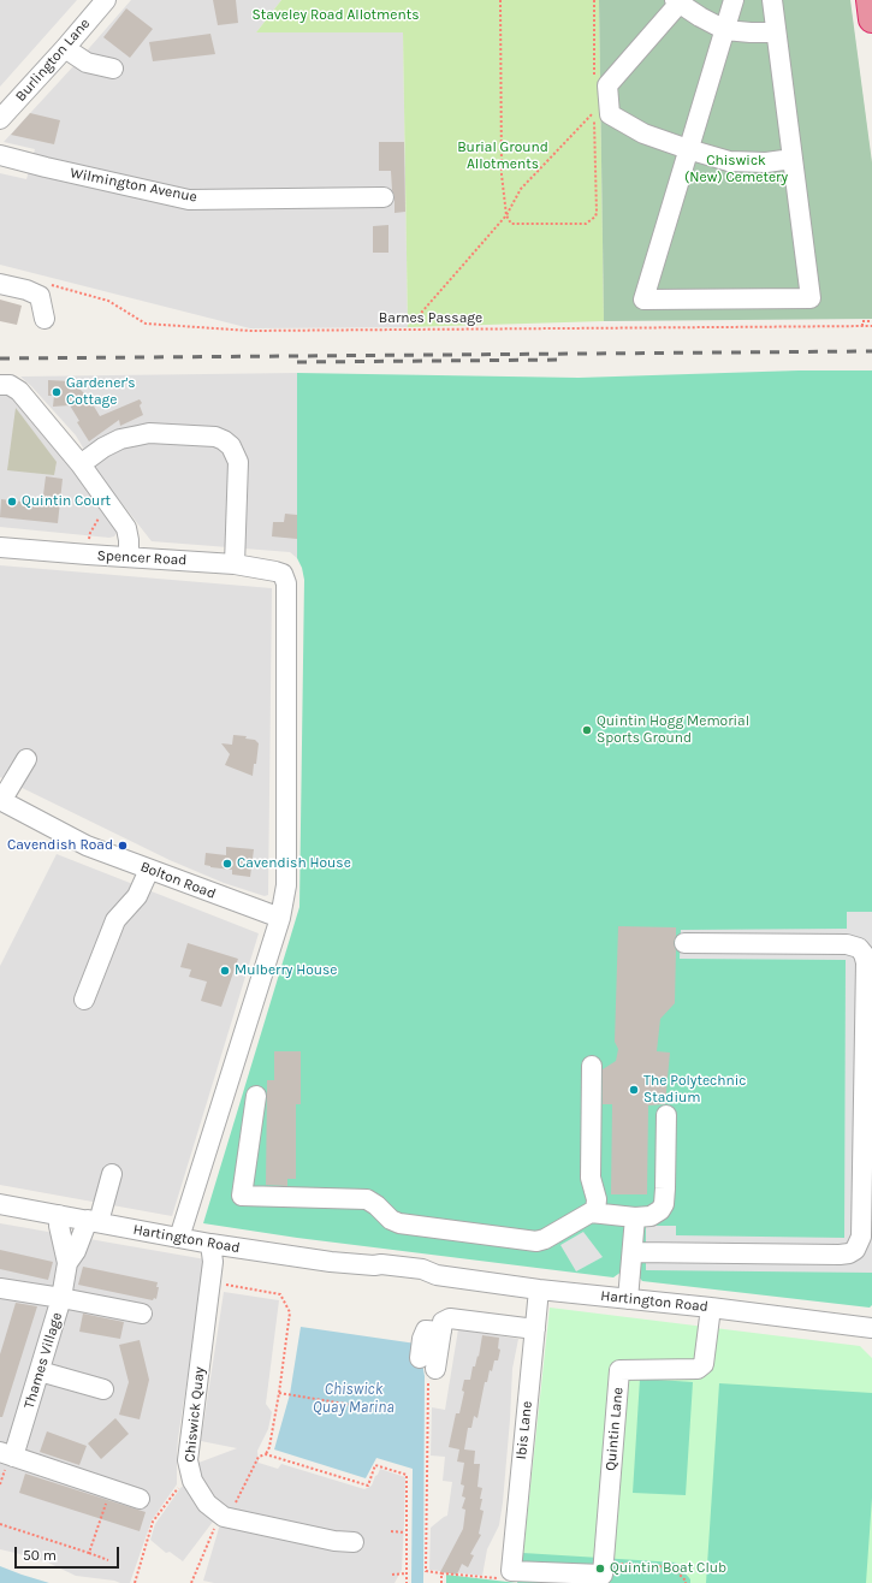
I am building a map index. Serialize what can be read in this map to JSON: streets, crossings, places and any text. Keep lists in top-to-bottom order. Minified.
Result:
{"streets":{"street":["Burlington Lane","Wilmington Avenue","Spencer Road","Bolton Road","Hartington Road","Thames Village","Chiswick Quay","Quintin Lane","Ibis Lane"],"path":["Barnes Passage"]},"crossings":[["Spencer Road","Bolton Road"],["Hartington Road","Thames Village"],["Hartington Road","Chiswick Quay"],["Hartington Road","Quintin Lane"],["Hartington Road","Ibis Lane"]],"water":["Chiswick Quay Marina"],"parks":["Staveley Road Allotments","Burial Ground Allotments","Chiswick (New) Cemetery"],"places":["Gardener's Cottage","Quintin Court","Quintin Hogg Memorial Sports Ground","Cavendish Road","Cavendish House","Mulberry House","The Polytechnic Stadium","Quintin Boat Club"],"scale_bar":"50 m"}
